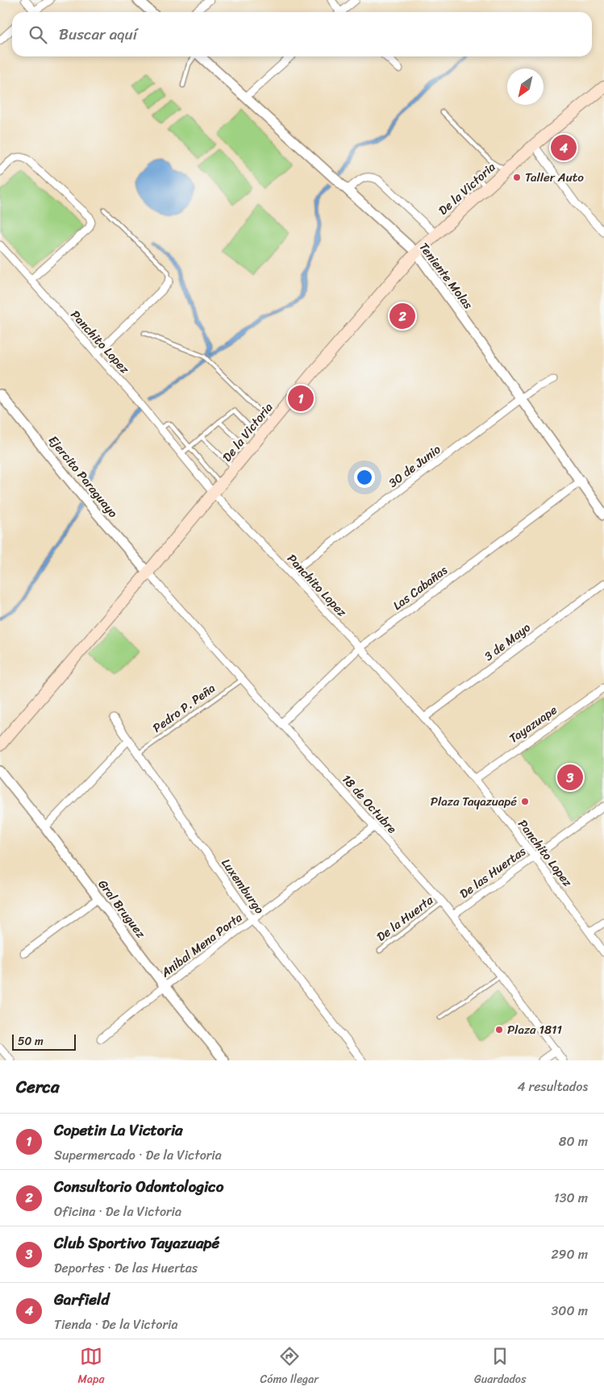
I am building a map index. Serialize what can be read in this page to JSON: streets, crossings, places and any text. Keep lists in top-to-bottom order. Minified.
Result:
{"streets":{"main road":["De la Victoria"],"street":["Teniente Molas","Panchito Lopez","30 de Junio","Ejercito Paraguayo","Las Cabañas","3 de Mayo","Tayazuape","18 de Octubre","De las Huertas","Luxemburgo","Gral Bruguez","Anibal Mena Porta"],"lane":["Pedro P. Peña","De la Huerta"]},"crossings":[["De la Victoria","Teniente Molas"],["De la Victoria","Panchito Lopez"],["De la Victoria","Ejercito Paraguayo"],["De la Victoria","18 de Octubre"],["Teniente Molas","30 de Junio"],["Teniente Molas","Las Cabañas"],["Panchito Lopez","30 de Junio"],["Panchito Lopez","Las Cabañas"],["Panchito Lopez","3 de Mayo"],["Panchito Lopez","Tayazuape"],["Panchito Lopez","De las Huertas"],["Ejercito Paraguayo","18 de Octubre"],["Las Cabañas","18 de Octubre"],["Pedro P. Peña","18 de Octubre"],["Pedro P. Peña","Luxemburgo"],["18 de Octubre","De las Huertas"],["18 de Octubre","De la Huerta"],["18 de Octubre","Anibal Mena Porta"],["Luxemburgo","Anibal Mena Porta"],["Gral Bruguez","Anibal Mena Porta"]],"places":["Taller Auto","Plaza Tayazuapé","Plaza 1811"],"scale_bar":"50 m","north":"bottom left","page":{"search":"Buscar aquí","pins":["4","2","1","3"],"scale":"50 m","heading":["Cerca","4 resultados"],"list":[{"mark":"1","name":"Copetin La Victoria","note":"Supermercado · De la Victoria","value":"80 m"},{"mark":"2","name":"Consultorio Odontologico","note":"Oficina · De la Victoria","value":"130 m"},{"mark":"3","name":"Club Sportivo Tayazuapé","note":"Deportes · De las Huertas","value":"290 m"},{"mark":"4","name":"Garfield","note":"Tienda · De la Victoria","value":"300 m"}],"nav":["Mapa","Cómo llegar","Guardados"]}}
